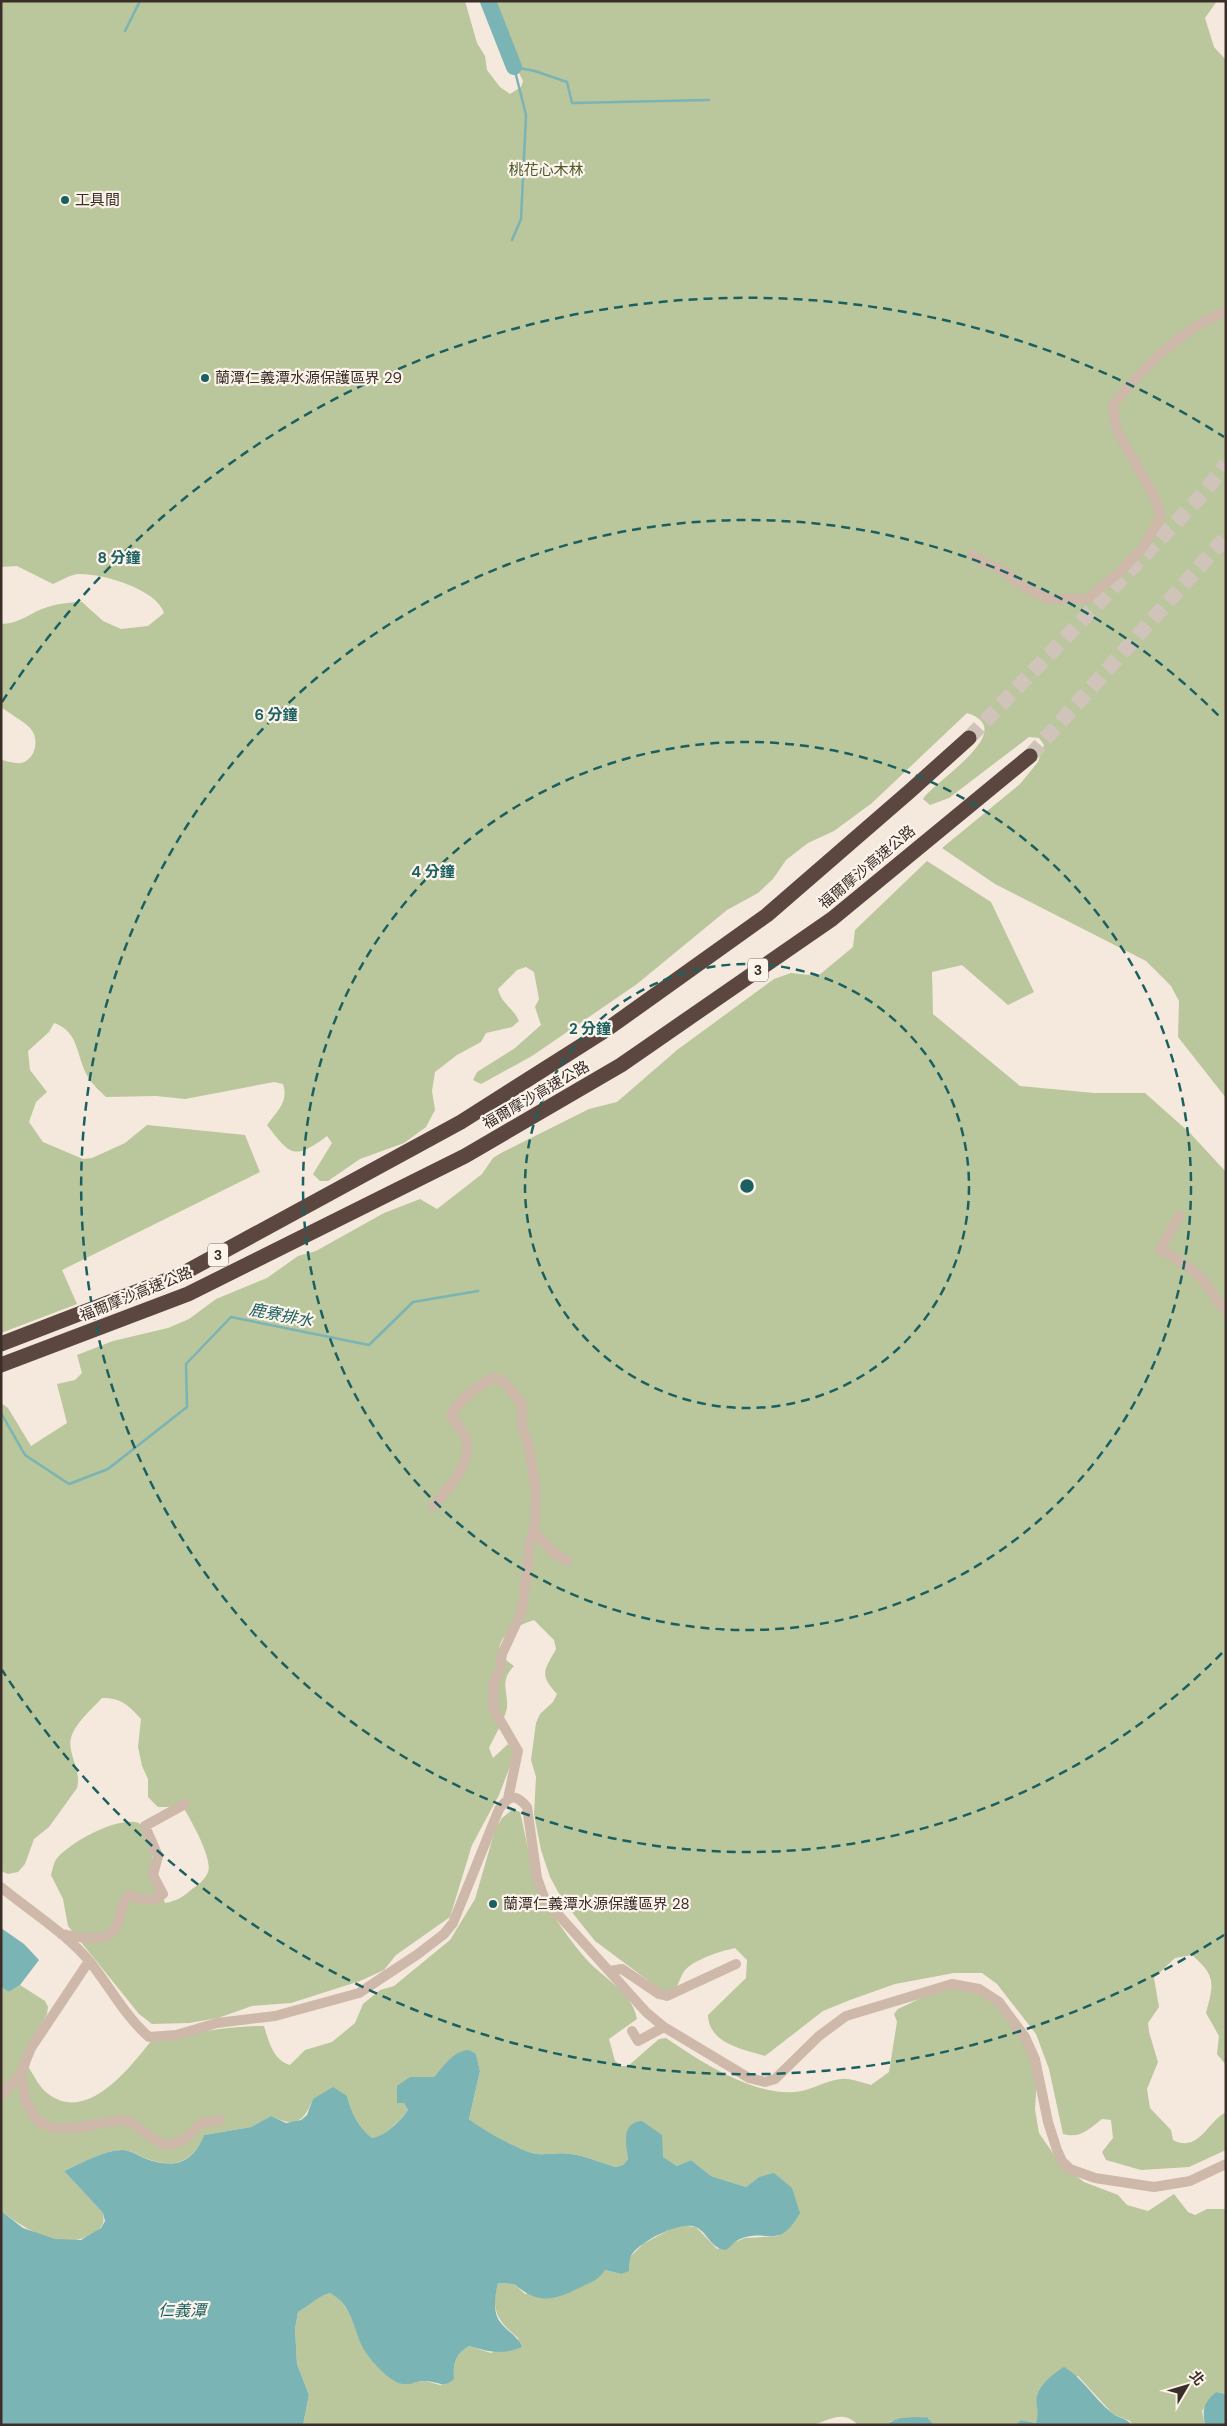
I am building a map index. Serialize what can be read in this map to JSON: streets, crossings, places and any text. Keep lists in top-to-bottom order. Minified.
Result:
{"streets":{"highway":["福爾摩沙高速公路","3"]},"water":["鹿寮排水","仁義潭"],"parks":["桃花心木林"],"places":["工具間","蘭潭仁義潭水源保護區界 29","蘭潭仁義潭水源保護區界 28"],"north":"top right","rings":["8 分鐘","6 分鐘","4 分鐘","2 分鐘"]}
